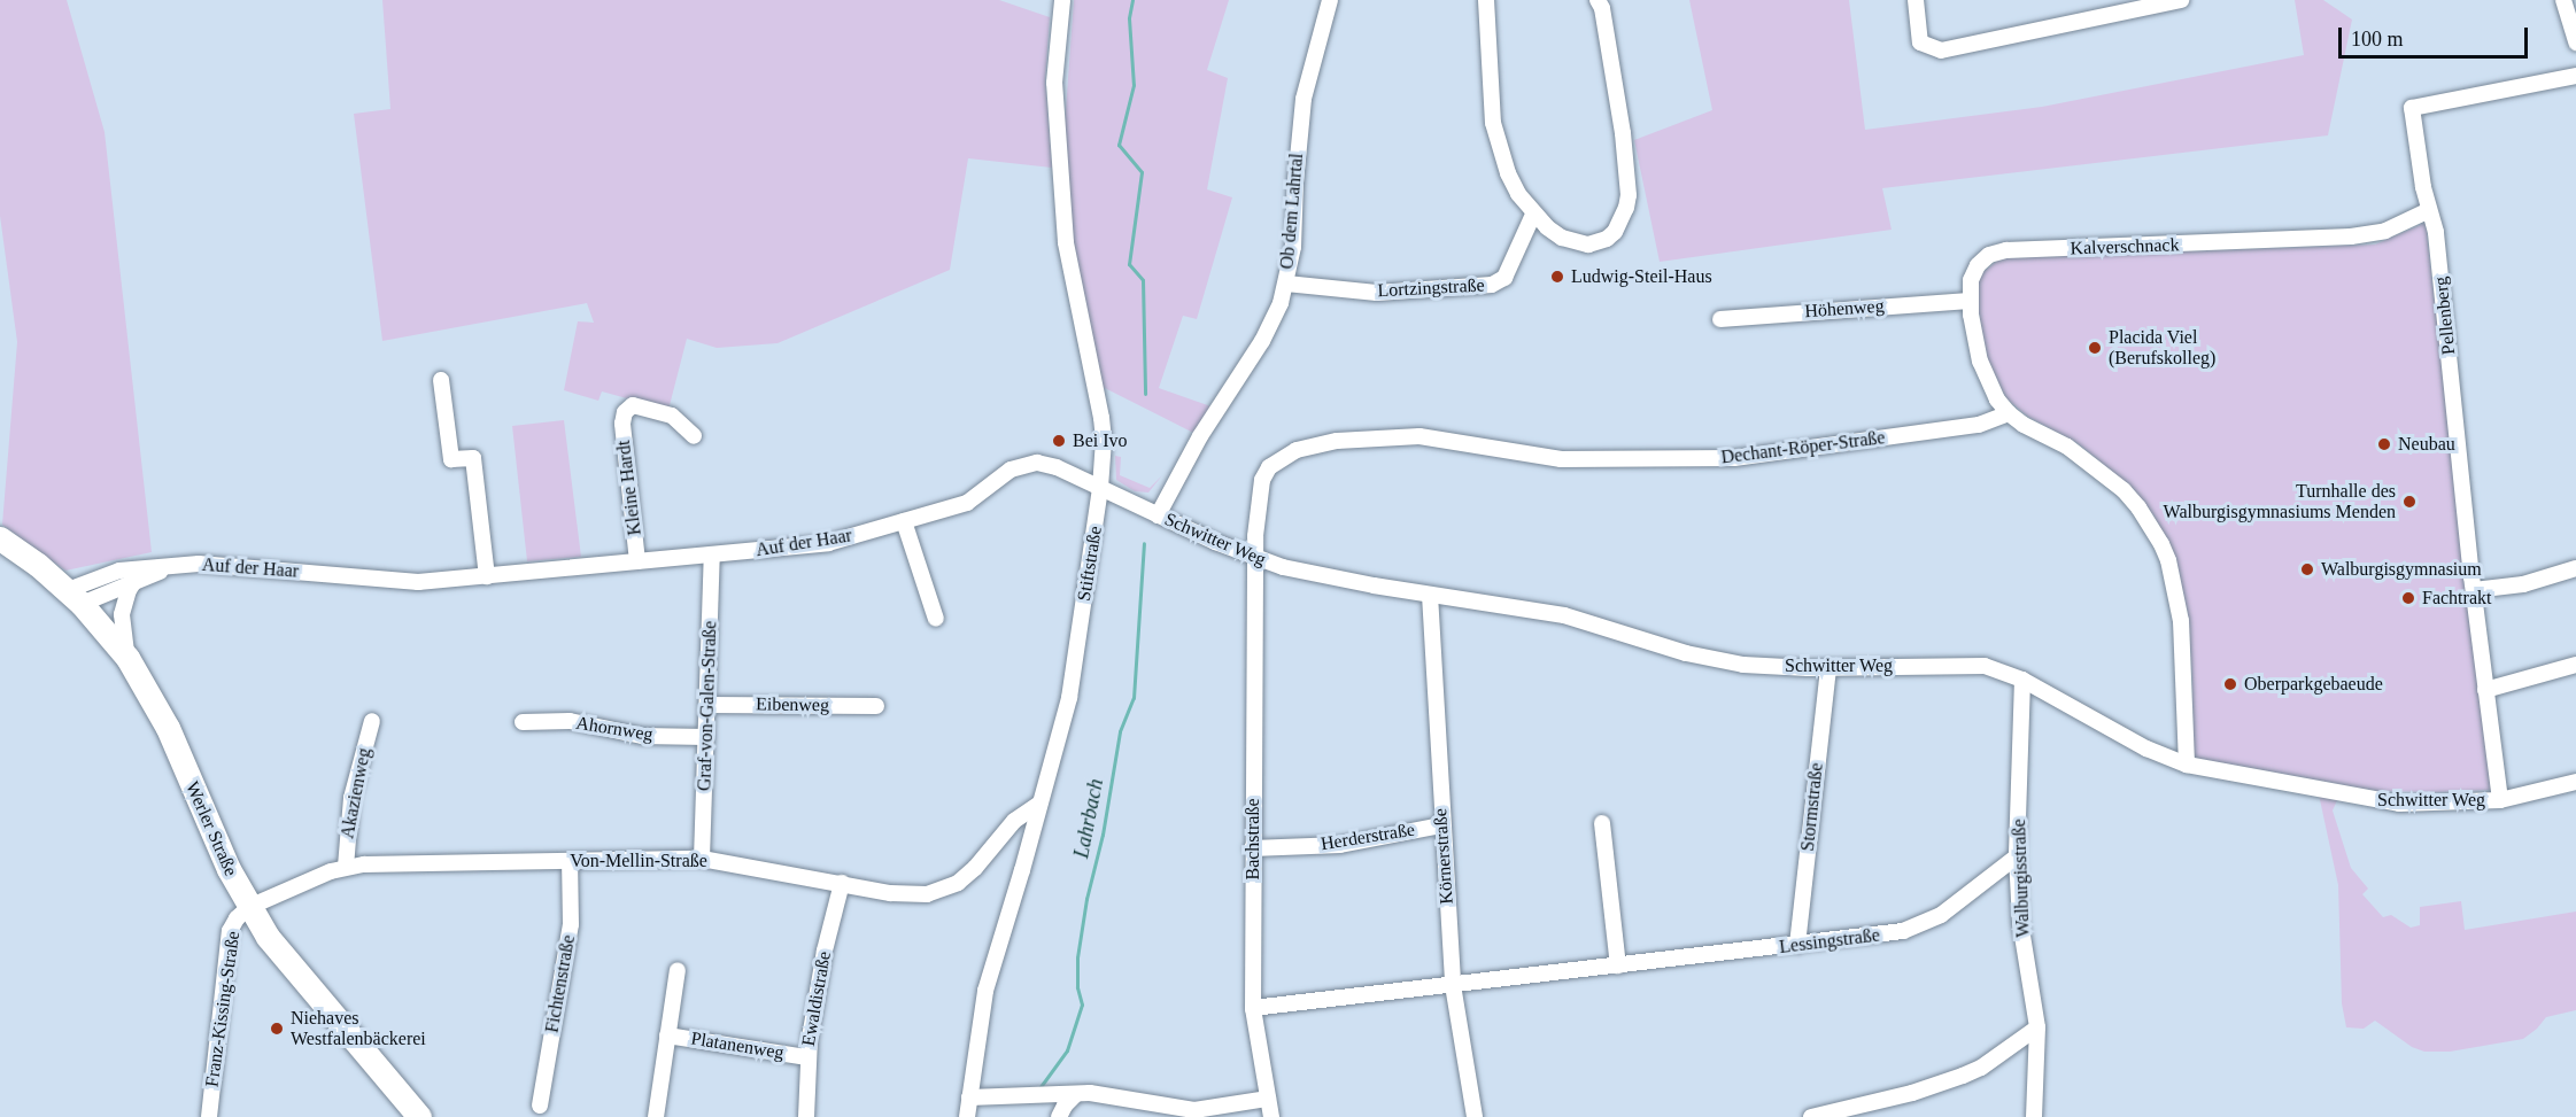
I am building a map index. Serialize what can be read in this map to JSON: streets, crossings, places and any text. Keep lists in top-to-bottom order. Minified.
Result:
{"streets":{"main road":["Werler Straße"],"street":["Ob dem Lahrtal","Kalverschnack","Lortzingstraße","Höhenweg","Pellenberg","Dechant-Röper-Straße","Kleine Hardt","Schwitter Weg","Auf der Haar","Stiftstraße","Eibenweg","Graf-von-Galen-Straße","Ahornweg","Akazienweg","Stormstraße","Herderstraße","Bachstraße","Körnerstraße","Von-Mellin-Straße","Walburgisstraße","Lessingstraße","Fichtenstraße","Ewaldistraße","Franz-Kissing-Straße","Platanenweg"]},"crossings":[["Ob dem Lahrtal","Lortzingstraße"],["Ob dem Lahrtal","Schwitter Weg"],["Kalverschnack","Höhenweg"],["Kalverschnack","Pellenberg"],["Kalverschnack","Dechant-Röper-Straße"],["Pellenberg","Schwitter Weg"],["Dechant-Röper-Straße","Schwitter Weg"],["Dechant-Röper-Straße","Bachstraße"],["Kleine Hardt","Auf der Haar"],["Schwitter Weg","Auf der Haar"],["Schwitter Weg","Stiftstraße"],["Schwitter Weg","Stormstraße"],["Schwitter Weg","Bachstraße"],["Schwitter Weg","Körnerstraße"],["Schwitter Weg","Walburgisstraße"],["Auf der Haar","Stiftstraße"],["Auf der Haar","Graf-von-Galen-Straße"],["Auf der Haar","Werler Straße"],["Stiftstraße","Von-Mellin-Straße"],["Eibenweg","Graf-von-Galen-Straße"],["Graf-von-Galen-Straße","Ahornweg"],["Graf-von-Galen-Straße","Von-Mellin-Straße"],["Akazienweg","Von-Mellin-Straße"],["Stormstraße","Lessingstraße"],["Werler Straße","Von-Mellin-Straße"],["Werler Straße","Franz-Kissing-Straße"],["Herderstraße","Bachstraße"],["Herderstraße","Körnerstraße"],["Bachstraße","Lessingstraße"],["Körnerstraße","Lessingstraße"],["Von-Mellin-Straße","Fichtenstraße"],["Von-Mellin-Straße","Ewaldistraße"],["Von-Mellin-Straße","Franz-Kissing-Straße"],["Walburgisstraße","Lessingstraße"],["Ewaldistraße","Platanenweg"]],"water":["Lahrbach"],"places":["Ludwig-Steil-Haus","Placida Viel (Berufskolleg)","Bei Ivo","Neubau","Turnhalle des Walburgisgymnasiums Menden","Walburgisgymnasium","Fachtrakt","Oberparkgebaeude","Niehaves Westfalenbäckerei"],"scale_bar":"100 m"}
